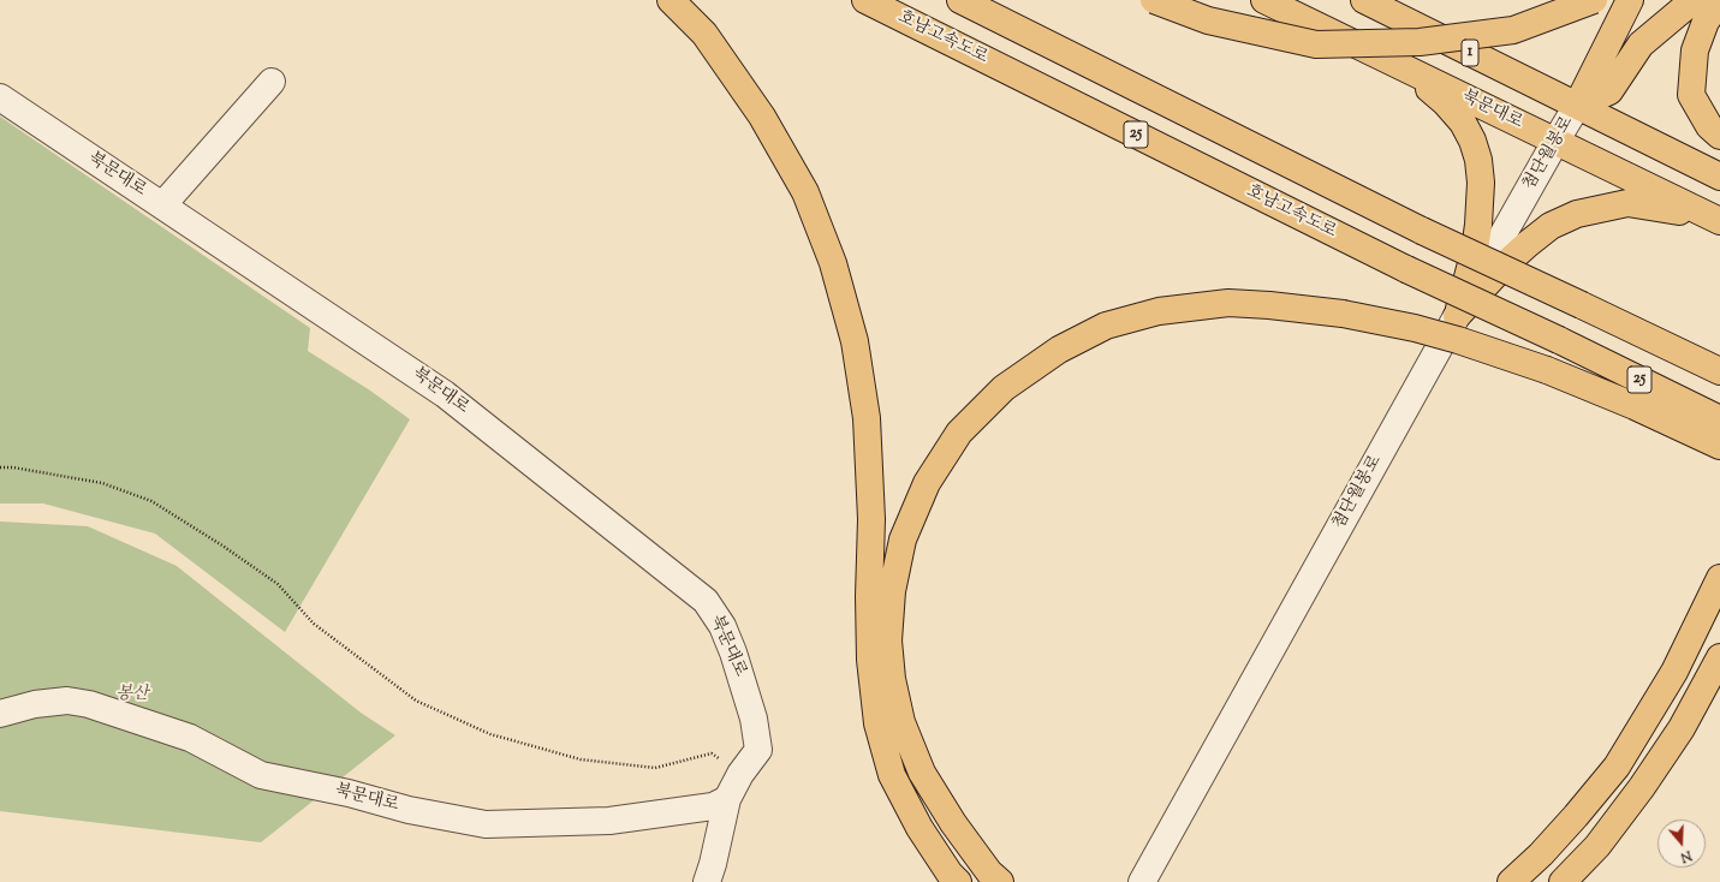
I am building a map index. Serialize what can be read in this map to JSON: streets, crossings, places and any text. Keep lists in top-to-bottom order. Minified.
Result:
{"streets":{"main road":["호남고속도로","1","북문대로","25"],"street":["첨단월봉로"]},"crossings":[["1","첨단월봉로"],["북문대로","첨단월봉로"]],"parks":["봉산"],"north":"bottom"}
